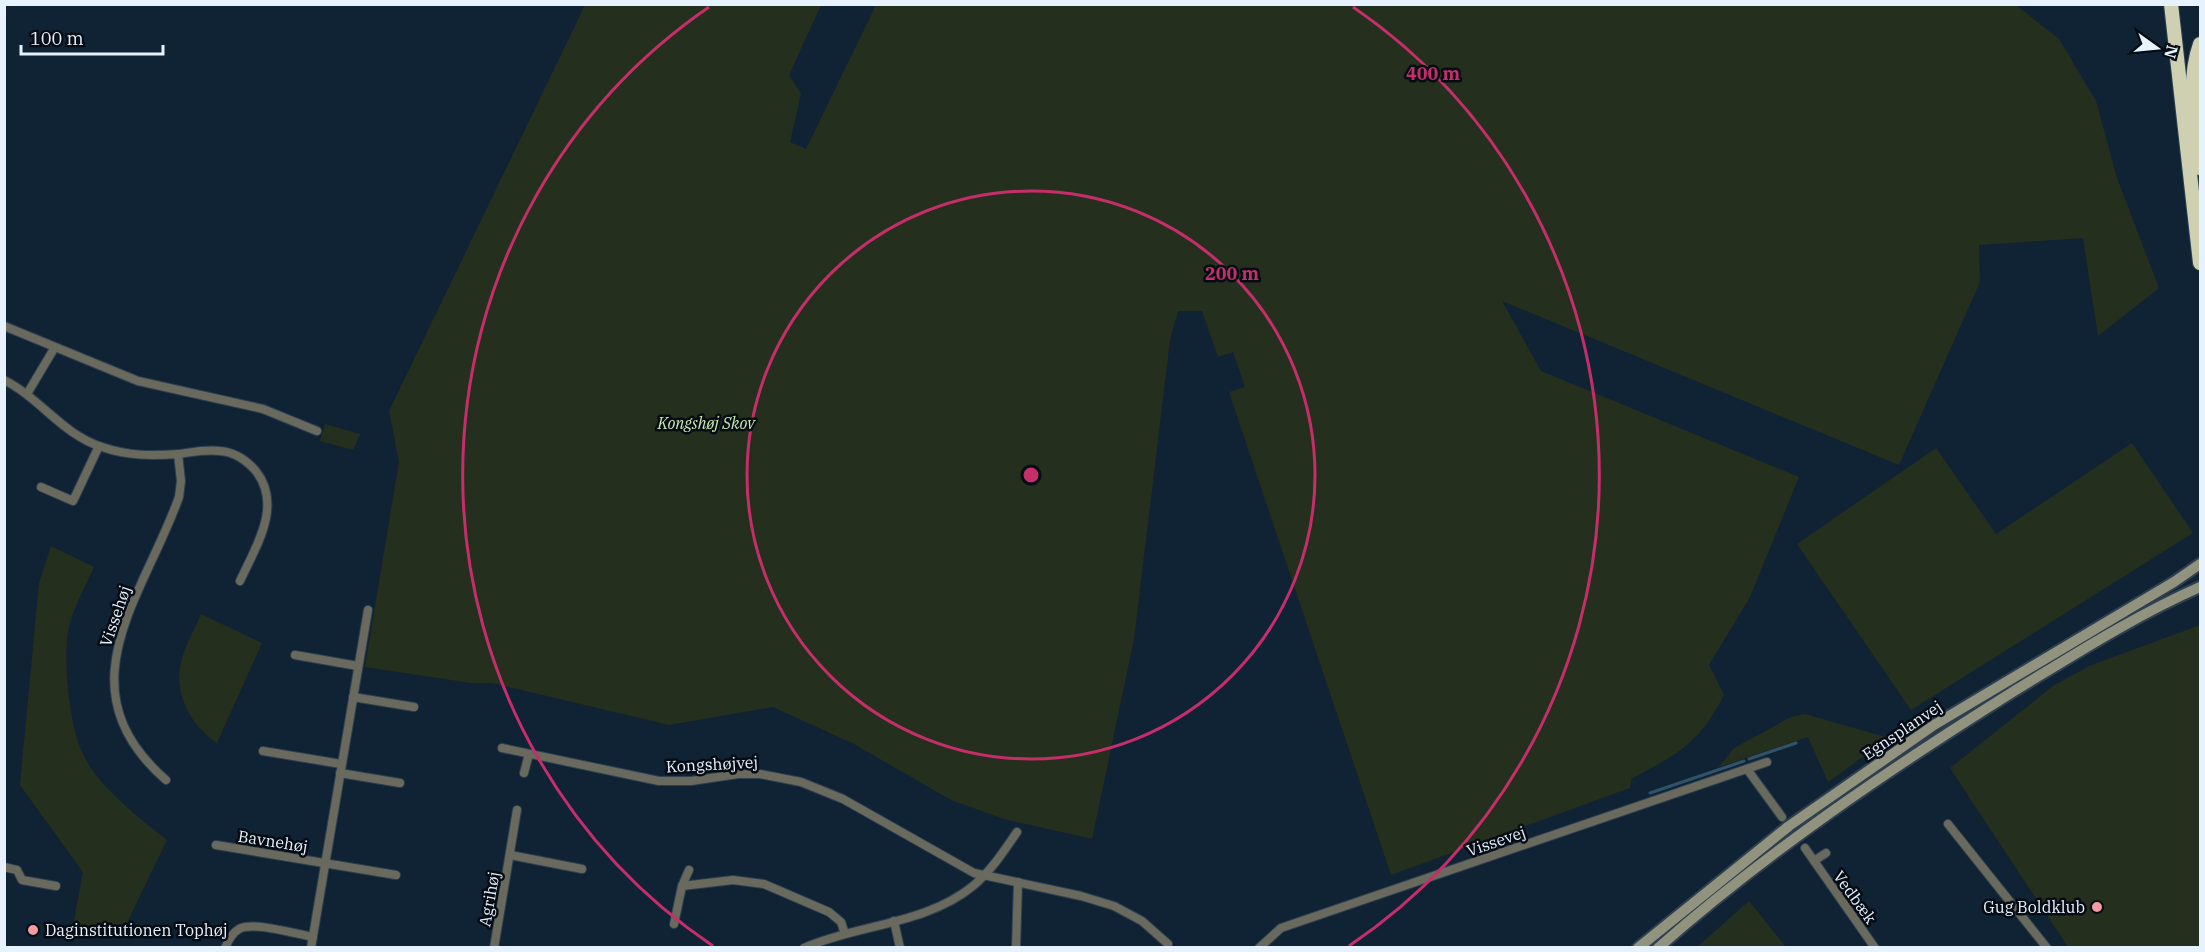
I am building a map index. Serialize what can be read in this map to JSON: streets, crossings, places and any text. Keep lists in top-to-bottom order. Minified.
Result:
{"streets":{"main road":["Egnsplanvej"],"street":["Vissehøj","Kongshøjvej","Bavnehøj","Vissevej","Vedbæk","Agrihøj"]},"parks":["Kongshøj Skov"],"places":["Gug Boldklub","Daginstitutionen Tophøj"],"scale_bar":"100 m","north":"right","rings":["400 m","200 m"]}
